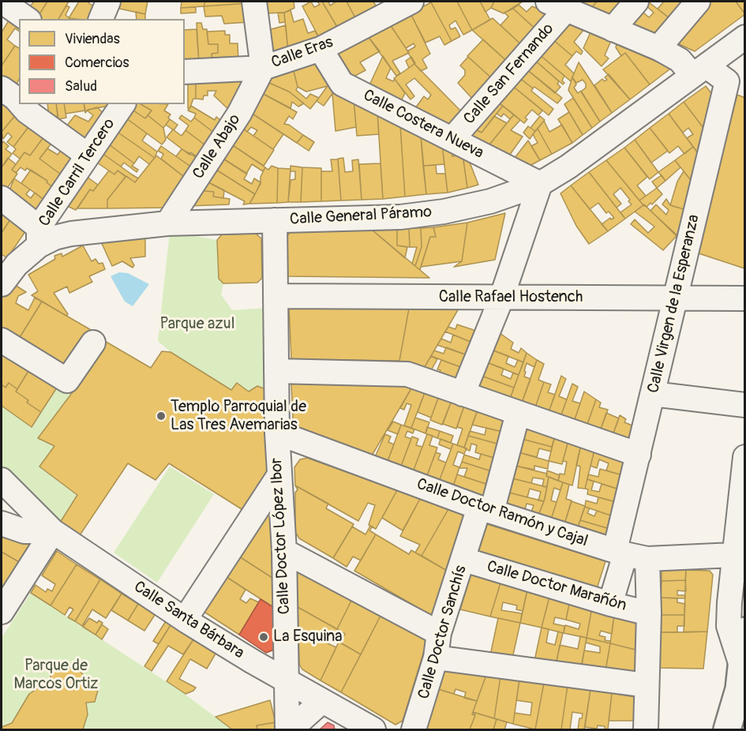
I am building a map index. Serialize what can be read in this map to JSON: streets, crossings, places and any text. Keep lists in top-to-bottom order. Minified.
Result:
{"streets":{"street":["Calle Eras","Calle San Fernando","Calle Costera Nueva","Calle Abajo","Calle Carril Tercero","Calle General Páramo","Calle Rafael Hostench","Calle Virgen de la Esperanza","Calle Doctor Ramón y Cajal","Calle Doctor López Ibor","Calle Doctor Marañón","Calle Santa Bárbara","Calle Doctor Sanchís"]},"crossings":[["Calle Eras","Calle Costera Nueva"],["Calle Eras","Calle Abajo"],["Calle San Fernando","Calle Costera Nueva"],["Calle San Fernando","Calle Virgen de la Esperanza"],["Calle Costera Nueva","Calle General Páramo"],["Calle Abajo","Calle General Páramo"],["Calle Carril Tercero","Calle General Páramo"],["Calle General Páramo","Calle Virgen de la Esperanza"],["Calle General Páramo","Calle Doctor López Ibor"],["Calle Rafael Hostench","Calle Virgen de la Esperanza"],["Calle Rafael Hostench","Calle Doctor López Ibor"],["Calle Virgen de la Esperanza","Calle Doctor Ramón y Cajal"],["Calle Virgen de la Esperanza","Calle Doctor Marañón"],["Calle Doctor Ramón y Cajal","Calle Doctor López Ibor"],["Calle Doctor Ramón y Cajal","Calle Doctor Sanchís"],["Calle Doctor López Ibor","Calle Santa Bárbara"],["Calle Doctor Marañón","Calle Doctor Sanchís"]],"parks":["Parque azul","Parque de Marcos Ortiz"],"places":["Templo Parroquial de Las Tres Avemarias","La Esquina"],"legend":["Viviendas","Comercios","Salud"]}
